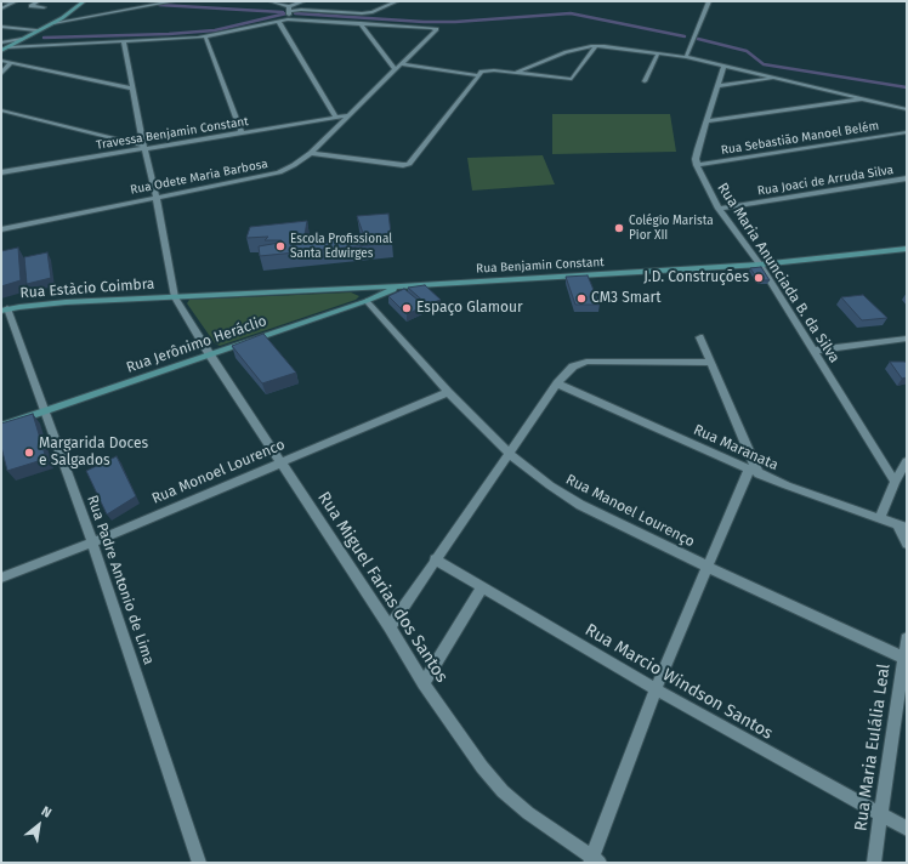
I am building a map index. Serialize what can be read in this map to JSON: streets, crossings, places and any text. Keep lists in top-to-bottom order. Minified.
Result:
{"streets":{"main road":["Rua Benjamin Constant","Rua Estàcio Coimbra","Rua Jerônimo Heráclio"],"street":["Travessa Benjamin Constant","Rua Sebastião Manoel Belém","Rua Odete Maria Barbosa","Rua Joaci de Arruda Silva","Rua Maria Anunciada B. da Silva","Rua Maranata","Rua Monoel Lourenco","Rua Manoel Lourenço","Rua Padre Antonio de Lima","Rua Miguel Farias dos Santos","Rua Marcio Windson Santos","Rua Maria Eulália Leal"]},"crossings":[["Travessa Benjamin Constant","Rua Odete Maria Barbosa"],["Rua Sebastião Manoel Belém","Rua Maria Anunciada B. da Silva"],["Rua Joaci de Arruda Silva","Rua Maria Anunciada B. da Silva"],["Rua Benjamin Constant","Rua Maria Anunciada B. da Silva"],["Rua Benjamin Constant","Rua Estàcio Coimbra"],["Rua Benjamin Constant","Rua Jerônimo Heráclio"],["Rua Benjamin Constant","Rua Miguel Farias dos Santos"],["Rua Estàcio Coimbra","Rua Padre Antonio de Lima"],["Rua Estàcio Coimbra","Rua Miguel Farias dos Santos"],["Rua Jerônimo Heráclio","Rua Manoel Lourenço"],["Rua Jerônimo Heráclio","Rua Padre Antonio de Lima"],["Rua Jerônimo Heráclio","Rua Miguel Farias dos Santos"],["Rua Monoel Lourenco","Rua Manoel Lourenço"],["Rua Monoel Lourenco","Rua Padre Antonio de Lima"],["Rua Monoel Lourenco","Rua Miguel Farias dos Santos"],["Rua Manoel Lourenço","Rua Maria Eulália Leal"],["Rua Marcio Windson Santos","Rua Maria Eulália Leal"]],"places":["Colégio Marista Pior XII","Escola Profissional Santa Edwirges","J.D. Construções","CM3 Smart","Espaço Glamour","Margarida Doces e Salgados"],"north":"top right"}
